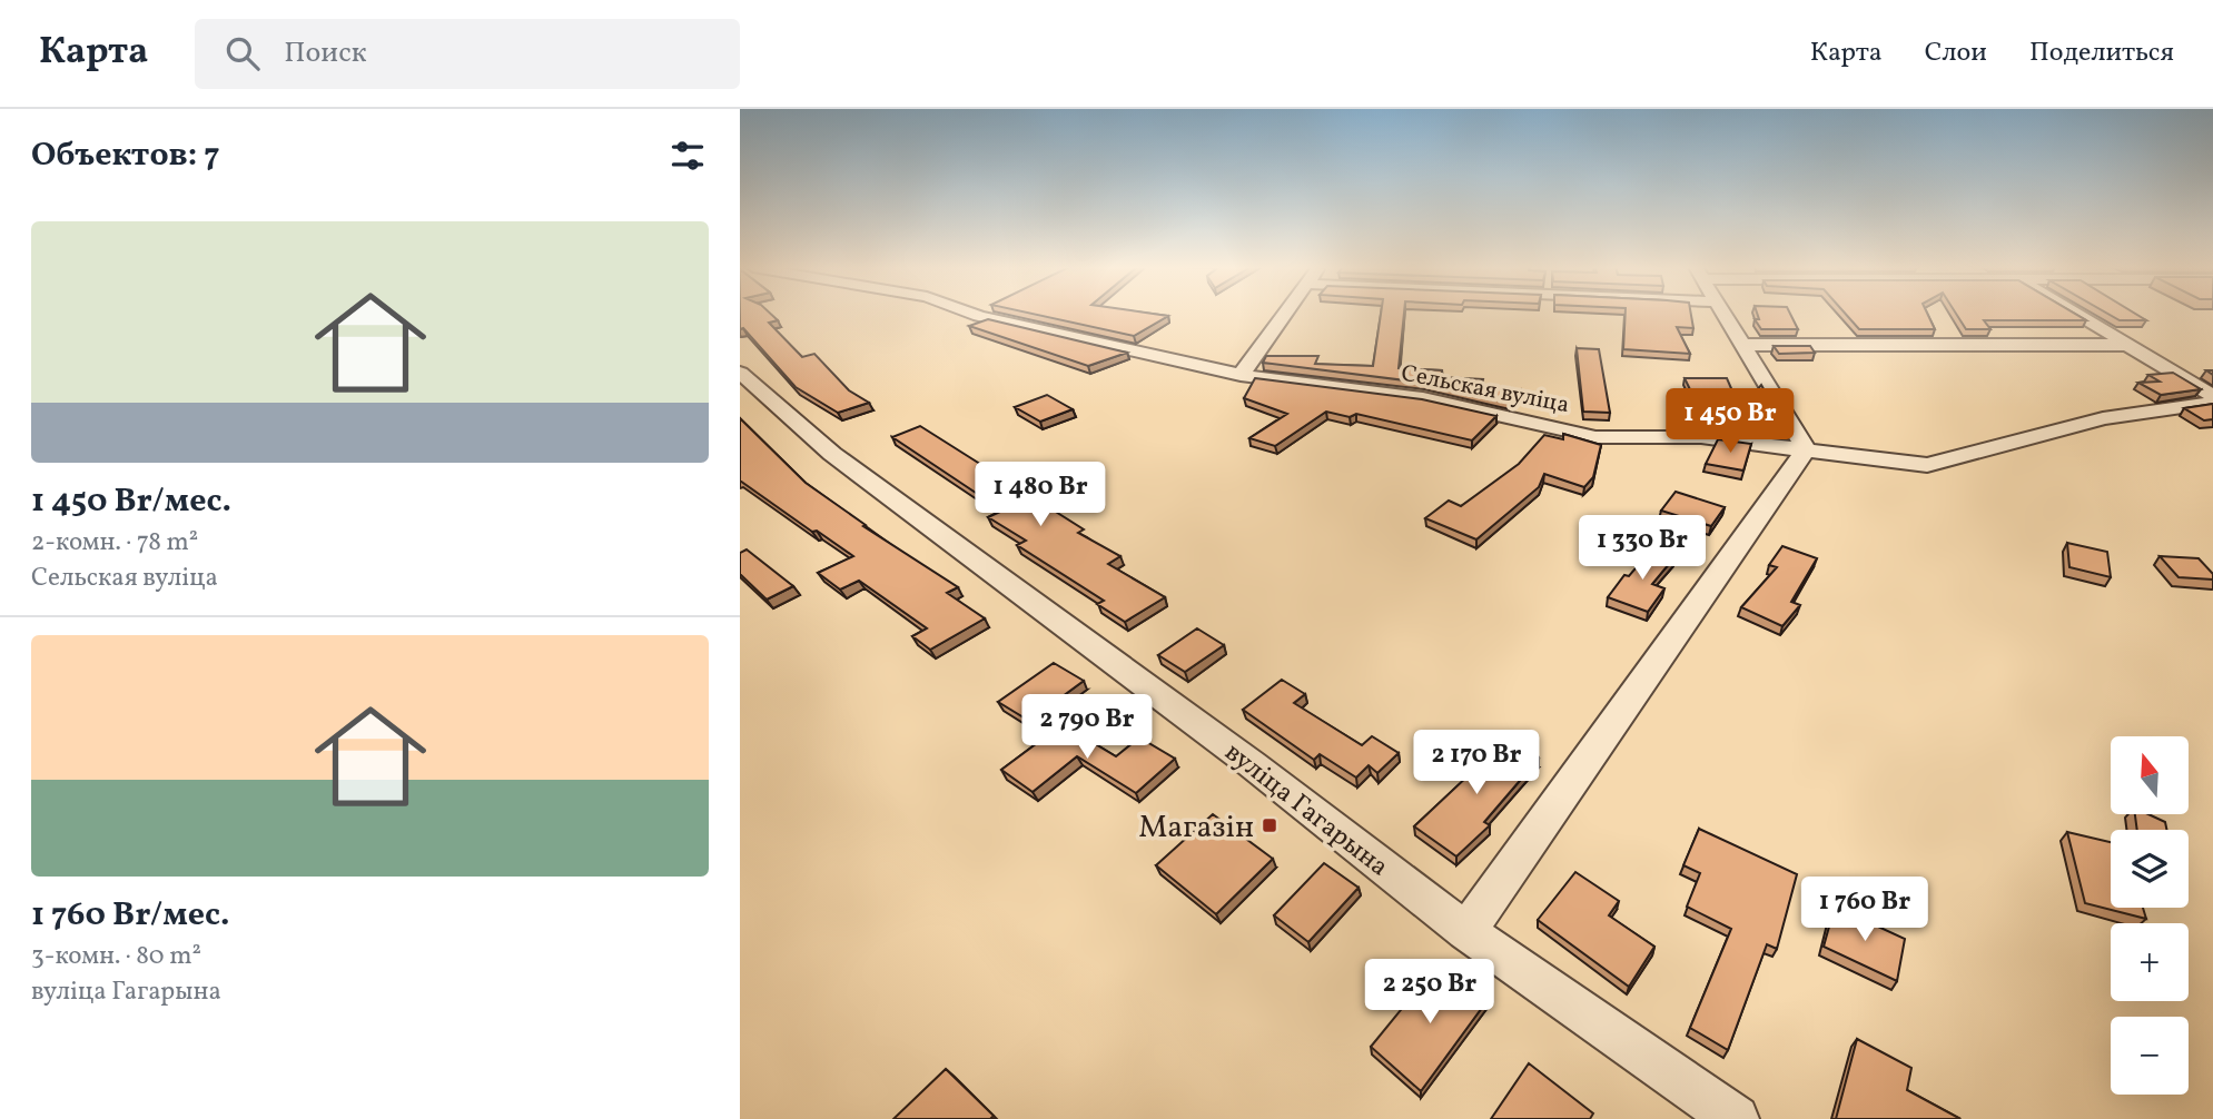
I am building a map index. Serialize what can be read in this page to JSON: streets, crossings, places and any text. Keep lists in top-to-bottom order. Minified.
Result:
{"streets":{"street":["Сельская вуліца","вуліца Гагарына"]},"places":{"transit":["Магазін"]},"north":"top","page":{"header":"Карта","search":"Поиск","nav":["Карта","Слои","Поделиться"],"heading":"Объектов: 7","list":[{"name":"1 450 Br/мес.","note":"2-комн. · 78 m² · Сельская вуліца"},{"name":"1 760 Br/мес.","note":"3-комн. · 80 m² · вуліца Гагарына"}],"price":["1 450 Br","1 480 Br","1 330 Br","2 790 Br","2 170 Br","1 760 Br","2 250 Br"],"map_buttons":["+","−"]}}
